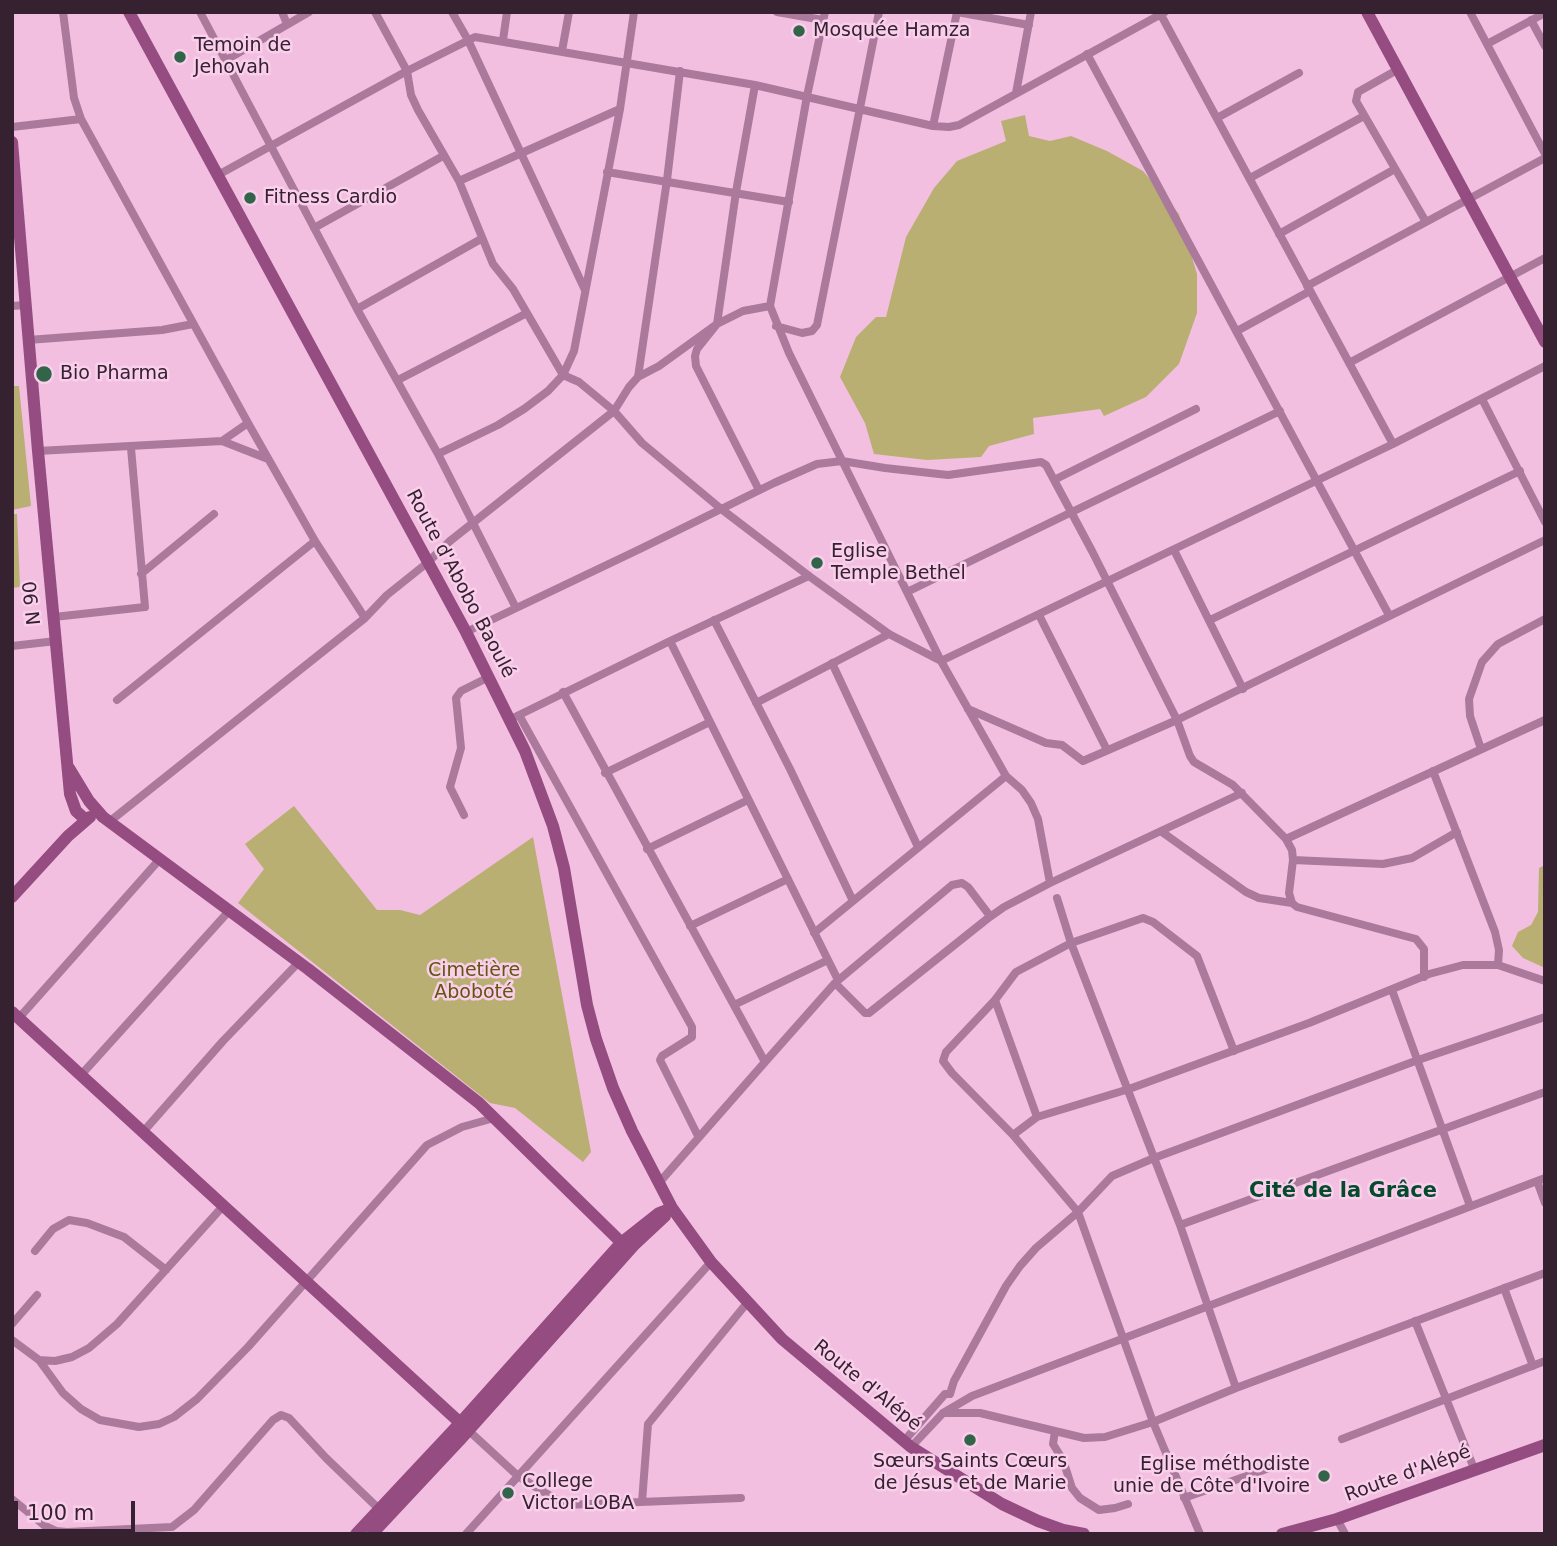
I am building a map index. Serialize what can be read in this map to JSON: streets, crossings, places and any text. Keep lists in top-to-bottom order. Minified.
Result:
{"streets":{"main road":["Route d'Abobo Baoulé","N 90","Route d'Alépé"]},"crossings":[["Route d'Abobo Baoulé","Route d'Alépé"]],"districts":["Cité de la Grâce"],"parks":["Cimetière Aboboté"],"places":["Mosquée Hamza","Temoin de Jehovah","Fitness Cardio","Bio Pharma","Eglise Temple Bethel","Sœurs Saints Cœurs de Jésus et de Marie","Eglise méthodiste unie de Côte d'Ivoire","College Victor LOBA"],"scale_bar":"100 m"}
